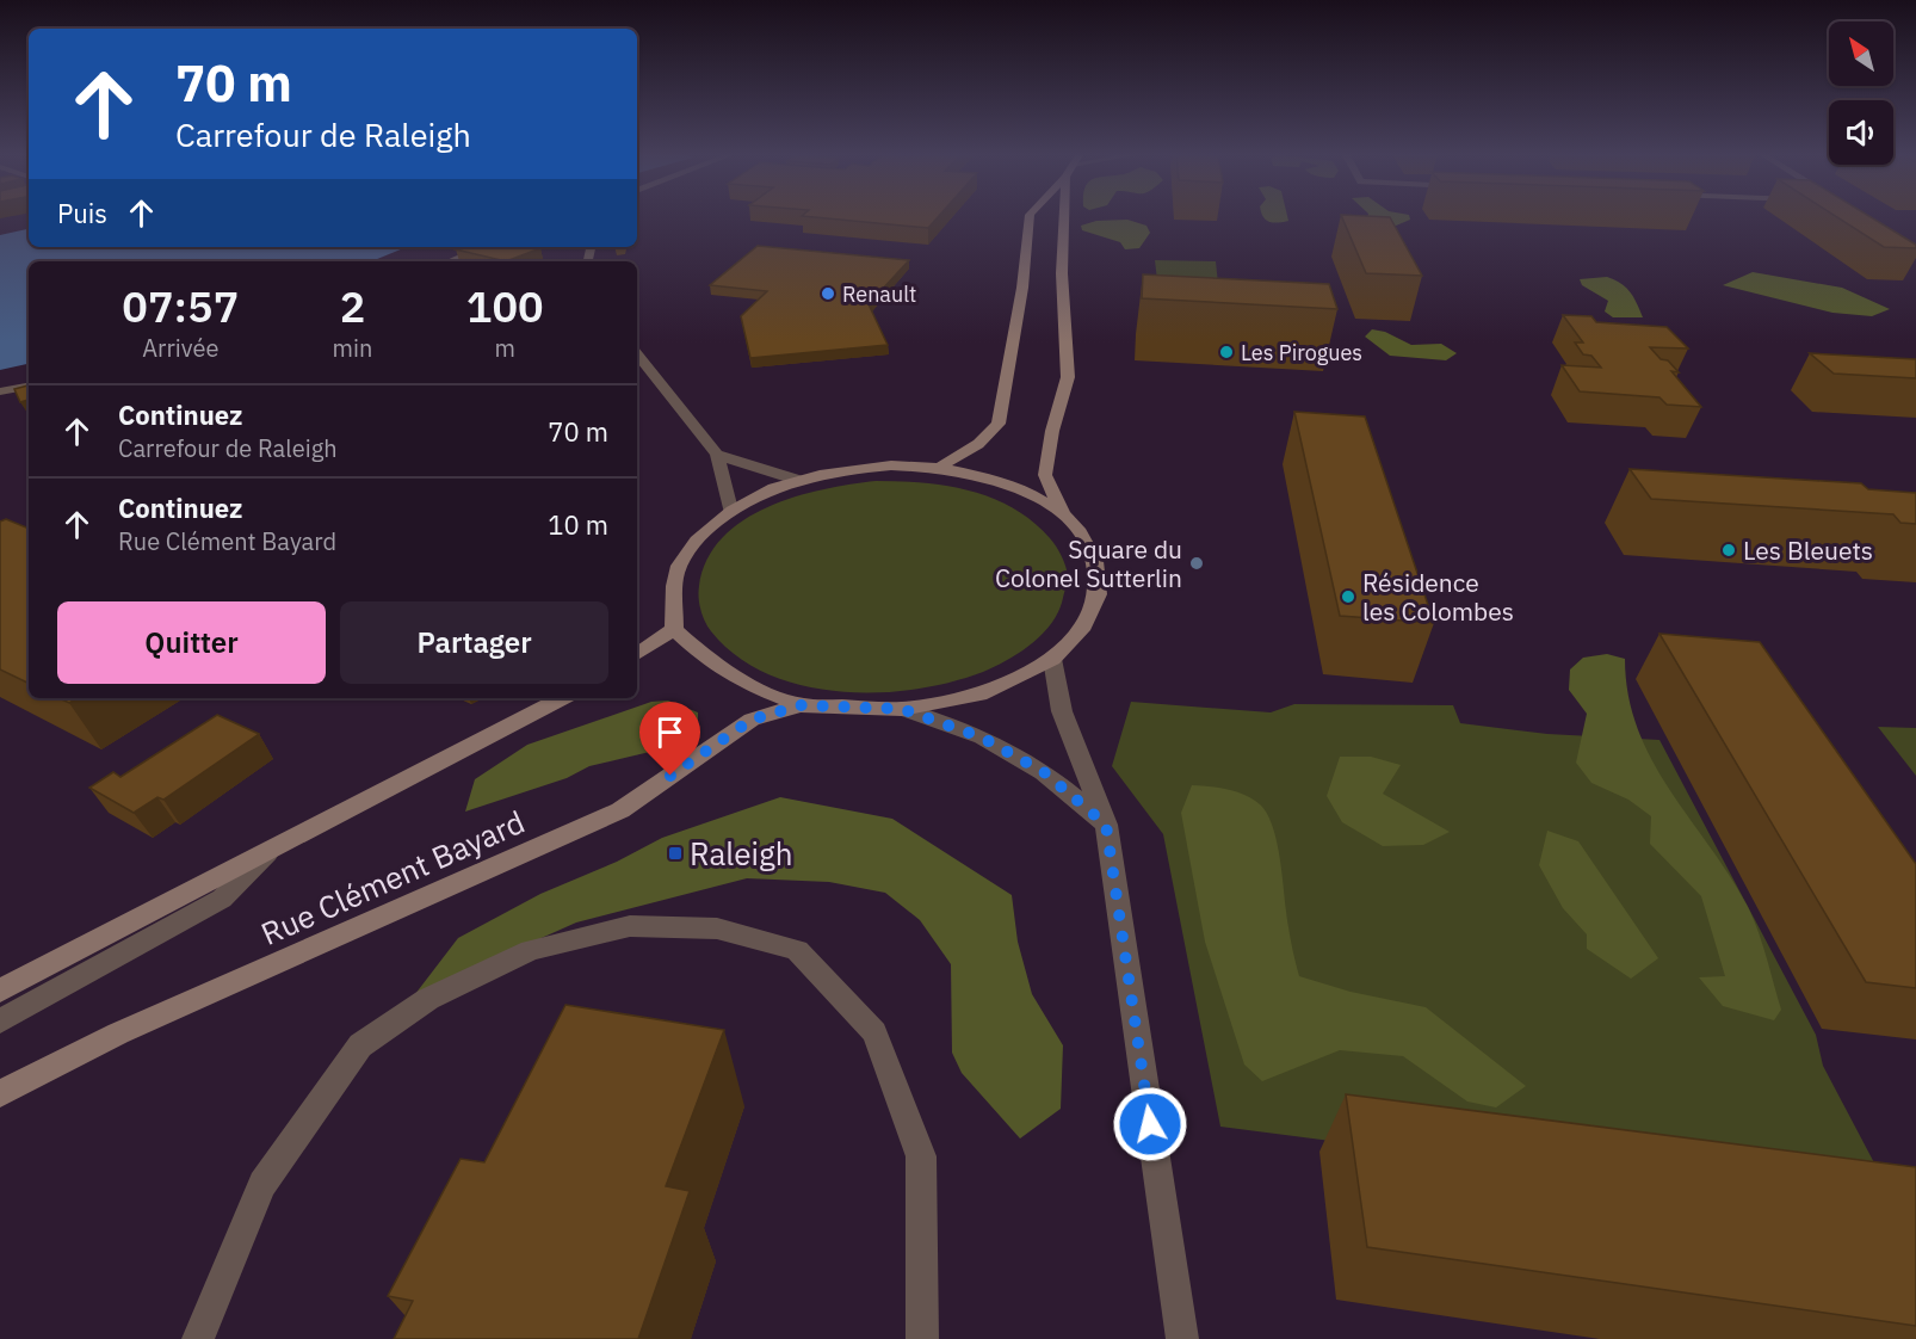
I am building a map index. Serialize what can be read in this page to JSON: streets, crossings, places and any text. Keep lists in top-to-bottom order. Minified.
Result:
{"streets":{"main road":["Rue Clément Bayard"]},"places":{"other":["Renault","Les Pirogues","Les Bleuets","Square du Colonel Sutterlin","Résidence les Colombes"],"transit":["Raleigh"]},"north":"top left","page":{"turn":["70 m","Carrefour de Raleigh"],"then":"Puis","eta":["07:57","Arrivée","2","min","100","m"],"list":[{"name":"Continuez","note":"Carrefour de Raleigh","value":"70 m"},{"name":"Continuez","note":"Rue Clément Bayard","value":"10 m"}],"buttons":["Quitter","Partager"]}}
